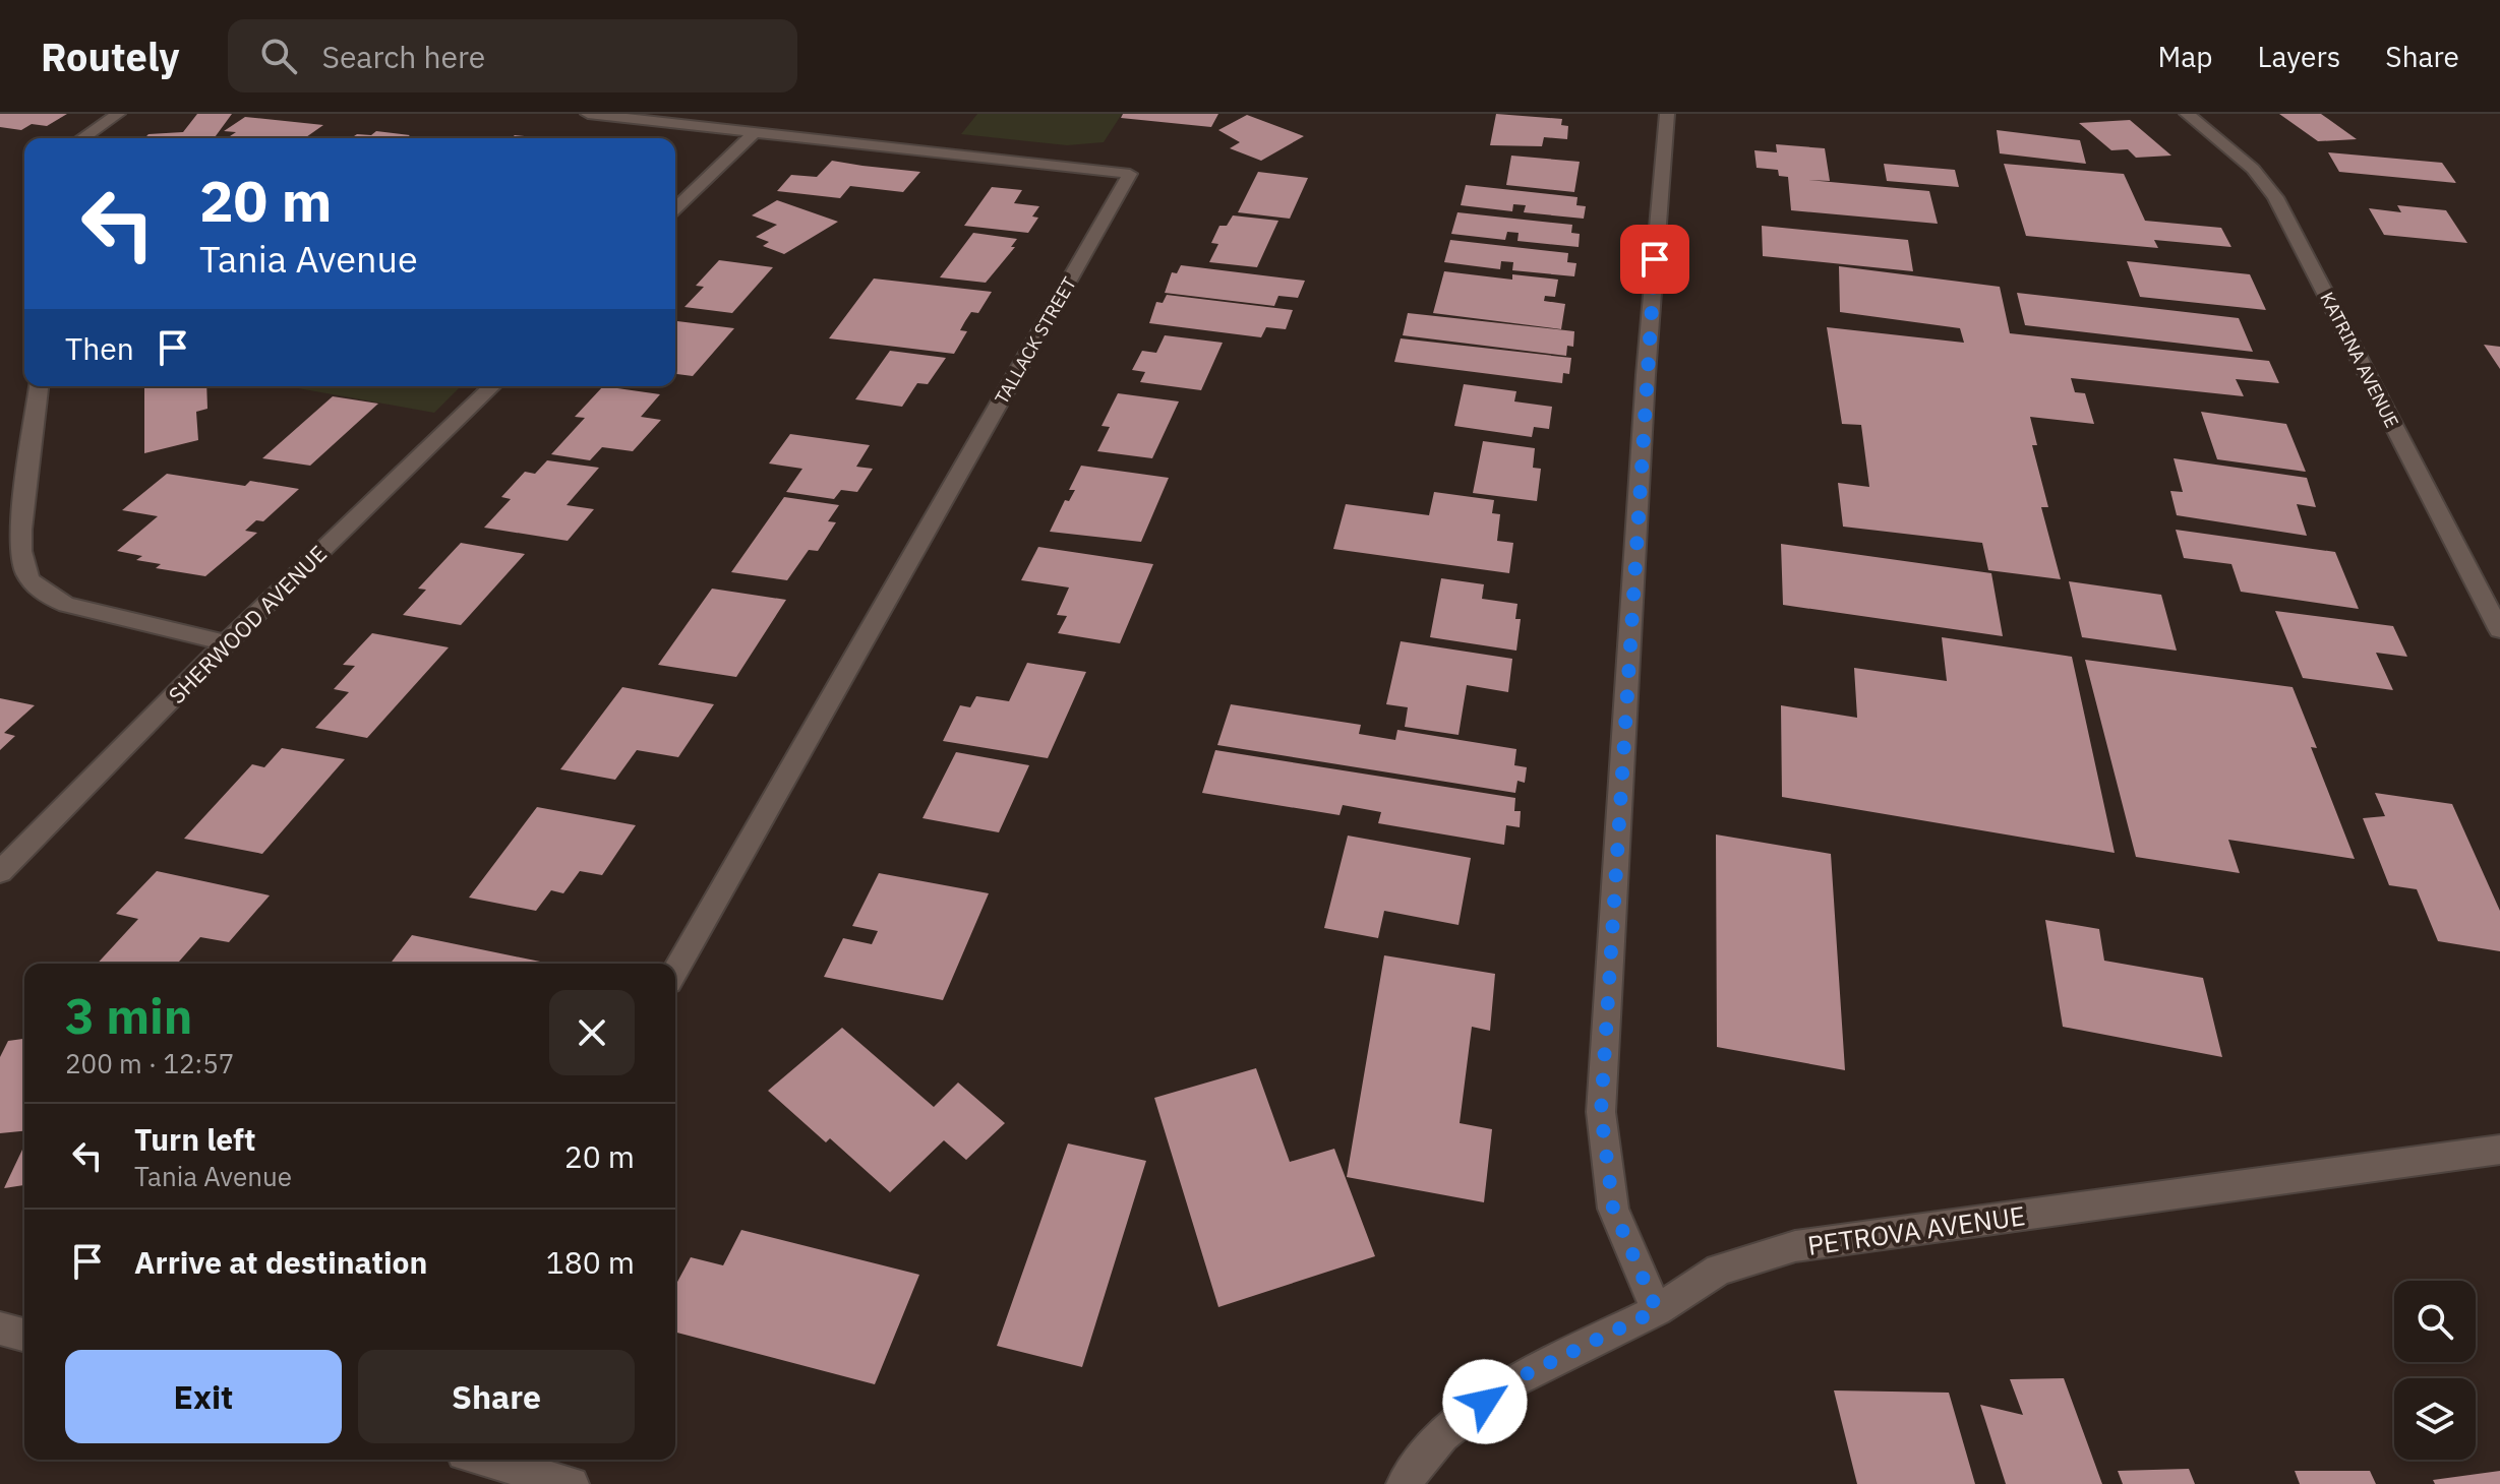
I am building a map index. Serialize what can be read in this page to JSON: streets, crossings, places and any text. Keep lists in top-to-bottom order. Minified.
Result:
{"streets":{"street":["TALLACK STREET","KATRINA AVENUE","SHERWOOD AVENUE","PETROVA AVENUE"]},"page":{"header":"Routely","search":"Search here","nav":["Map","Layers","Share"],"turn":["20 m","Tania Avenue"],"then":"Then","heading":["3 min","200 m · 12:57"],"list":[{"name":"Turn left","note":"Tania Avenue","value":"20 m"},{"name":"Arrive at destination","value":"180 m"}],"buttons":["Exit","Share"]}}
